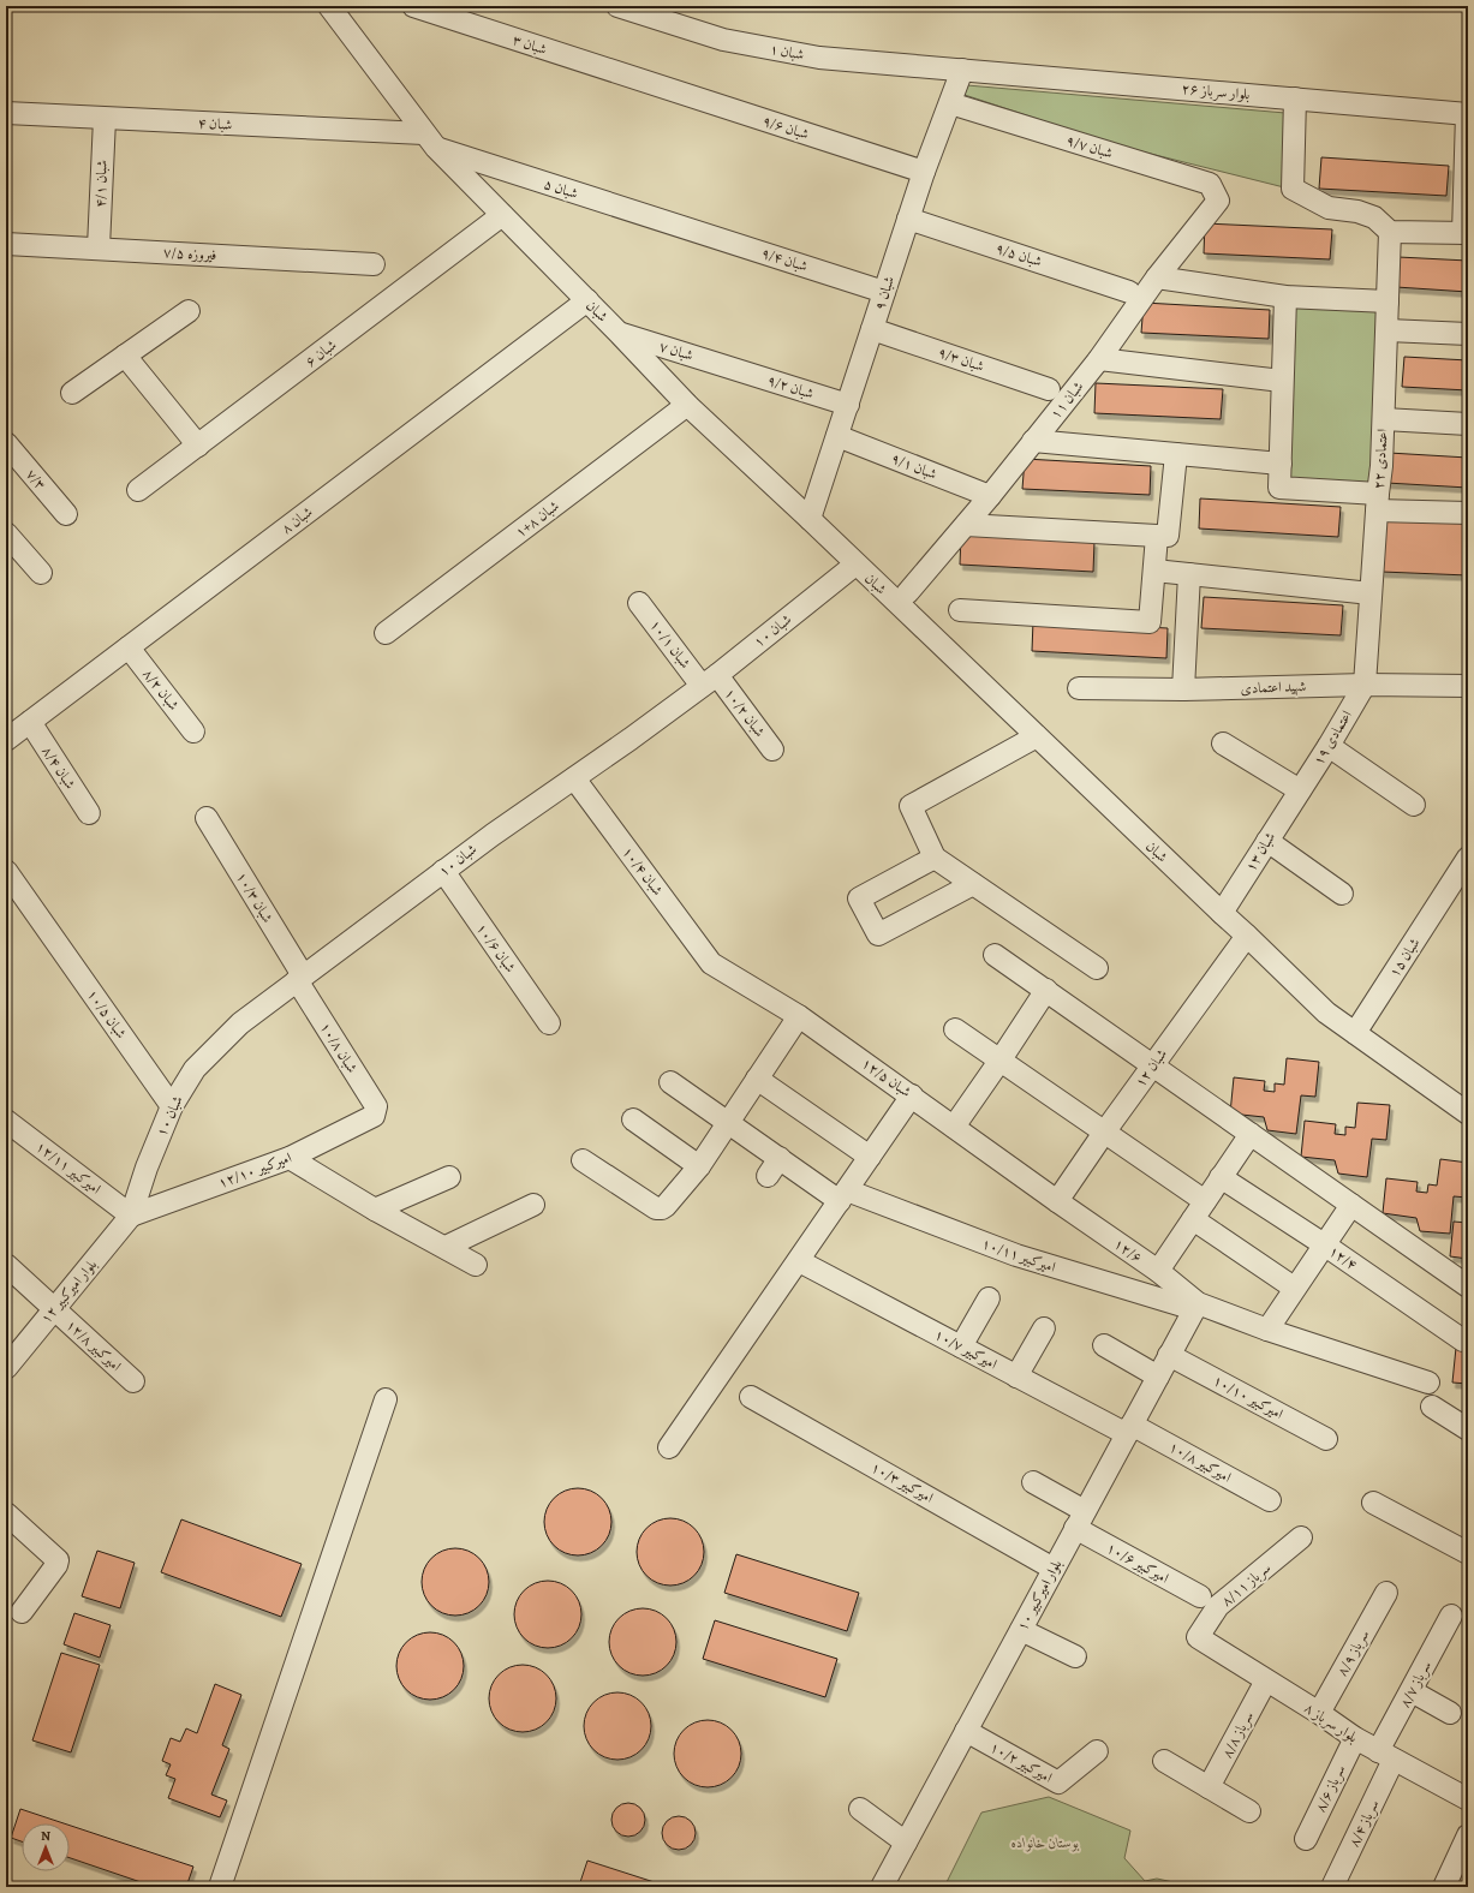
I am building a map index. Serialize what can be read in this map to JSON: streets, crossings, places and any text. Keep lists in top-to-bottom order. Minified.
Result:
{"streets":{"street":["۳ شبان","۱ شبان","۲۶ بلوار سرباز","۴ شبان","۹/۶ شبان","۹/۷ شبان","۴/۱ شبان","۵ شبان","۷/۵ فیروزه","۹/۵ شبان","۹/۴ شبان","۹ شبان","شبان","۷ شبان","۶ شبان","۹/۳ شبان","۹/۲ شبان","۱۱ شبان","۲۲ اعتمادی","۹/۱ شبان","۷/۳","۱+۸ شبان","۸ شبان","۱۰ شبان","۱۰/۱ شبان","شهید اعتمادی","۸/۲ شبان","۱۰/۲ شبان","۱۹ اعتمادی","۸/۴ شبان","۱۳ شبان","۱۰/۴ شبان","۱۰/۳ شبان","۱۰/۶ شبان","۱۵ شبان","۱۰/۵ شبان","۱۰/۸ شبان","۱۲ شبان","۱۲/۵ شبان","۱۲/۱۱ امیرکبیر","۱۲/۱۰ امیرکبیر","۱۲/۶","۱۰/۱۱ امیرکبیر","۱۲/۴","۱۲ بلوار امیرکبیر","۱۲/۸ امیرکبیر","۱۰/۷ امیرکبیر","۱۰/۱۰ امیرکبیر","۱۰/۸ امیرکبیر","۱۰/۳ امیرکبیر","۱۰/۶ امیرکبیر","۸/۱۱ سرباز","۱۰ بلوار امیرکبیر","۸/۹ سرباز","۸/۷ سرباز","۸ بلوار سرباز","۸/۸ سرباز","۱۰/۲ امیرکبیر","۸/۶ سرباز","۸/۴ سرباز"]},"crossings":[["۳ شبان","۹/۶ شبان"],["۱ شبان","۲۶ بلوار سرباز"],["۱ شبان","۹ شبان"],["۲۶ بلوار سرباز","۹ شبان"],["۴ شبان","۴/۱ شبان"],["۴ شبان","۵ شبان"],["۴ شبان","شبان"],["۹/۶ شبان","۹ شبان"],["۹/۷ شبان","۹ شبان"],["۹/۷ شبان","۱۱ شبان"],["۴/۱ شبان","۷/۵ فیروزه"],["۵ شبان","۹/۴ شبان"],["۵ شبان","شبان"],["۹/۵ شبان","۹ شبان"],["۹/۴ شبان","۹ شبان"],["۹ شبان","شبان"],["۹ شبان","۹/۳ شبان"],["۹ شبان","۹/۲ شبان"],["۹ شبان","۹/۱ شبان"],["شبان","۷ شبان"],["شبان","۶ شبان"],["شبان","۱+۸ شبان"],["شبان","۸ شبان"],["شبان","۱۰ شبان"],["شبان","۱۳ شبان"],["شبان","۱۵ شبان"],["شبان","۱۲ شبان"],["۷ شبان","۹/۲ شبان"],["۱۱ شبان","۹/۱ شبان"],["۲۲ اعتمادی","شهید اعتمادی"],["۲۲ اعتمادی","۱۹ اعتمادی"],["۸ شبان","۸/۲ شبان"],["۸ شبان","۸/۴ شبان"],["۱۰ شبان","۱۰/۱ شبان"],["۱۰ شبان","۱۰/۲ شبان"],["۱۰ شبان","۱۰/۴ شبان"],["۱۰ شبان","۱۰/۳ شبان"],["۱۰ شبان","۱۰/۶ شبان"],["۱۰ شبان","۱۰/۵ شبان"],["۱۰ شبان","۱۰/۸ شبان"],["۱۰ شبان","۱۲/۱۱ امیرکبیر"],["۱۰ شبان","۱۲/۱۰ امیرکبیر"],["۱۰ شبان","۱۲ بلوار امیرکبیر"],["۱۰/۱ شبان","۱۰/۲ شبان"],["شهید اعتمادی","۱۹ اعتمادی"],["۱۹ اعتمادی","۱۳ شبان"],["۱۰/۴ شبان","۱۲/۵ شبان"],["۱۰/۳ شبان","۱۰/۸ شبان"],["۱۰/۸ شبان","۱۲/۱۰ امیرکبیر"],["۱۲ شبان","۱۲/۵ شبان"],["۱۲ شبان","۱۲/۶"],["۱۲/۵ شبان","۱۲/۶"],["۱۲/۱۱ امیرکبیر","۱۲/۱۰ امیرکبیر"],["۱۲/۱۱ امیرکبیر","۱۲ بلوار امیرکبیر"],["۱۲/۱۰ امیرکبیر","۱۲ بلوار امیرکبیر"],["۱۲/۶","۱۰/۱۱ امیرکبیر"],["۱۲/۶","۱۰ بلوار امیرکبیر"],["۱۰/۱۱ امیرکبیر","۱۰ بلوار امیرکبیر"],["۱۲ بلوار امیرکبیر","۱۲/۸ امیرکبیر"],["۱۰/۷ امیرکبیر","۱۰/۸ امیرکبیر"],["۱۰/۷ امیرکبیر","۱۰ بلوار امیرکبیر"],["۱۰/۱۰ امیرکبیر","۱۰ بلوار امیرکبیر"],["۱۰/۸ امیرکبیر","۱۰ بلوار امیرکبیر"],["۱۰/۳ امیرکبیر","۱۰ بلوار امیرکبیر"],["۱۰/۶ امیرکبیر","۱۰ بلوار امیرکبیر"],["۸/۱۱ سرباز","۸ بلوار سرباز"],["۱۰ بلوار امیرکبیر","۱۰/۲ امیرکبیر"],["۸/۹ سرباز","۸ بلوار سرباز"],["۸/۷ سرباز","۸ بلوار سرباز"],["۸/۷ سرباز","۸/۴ سرباز"],["۸ بلوار سرباز","۸/۸ سرباز"],["۸ بلوار سرباز","۸/۶ سرباز"],["۸ بلوار سرباز","۸/۴ سرباز"]],"parks":["بوستان خانواده"],"north":"top"}
